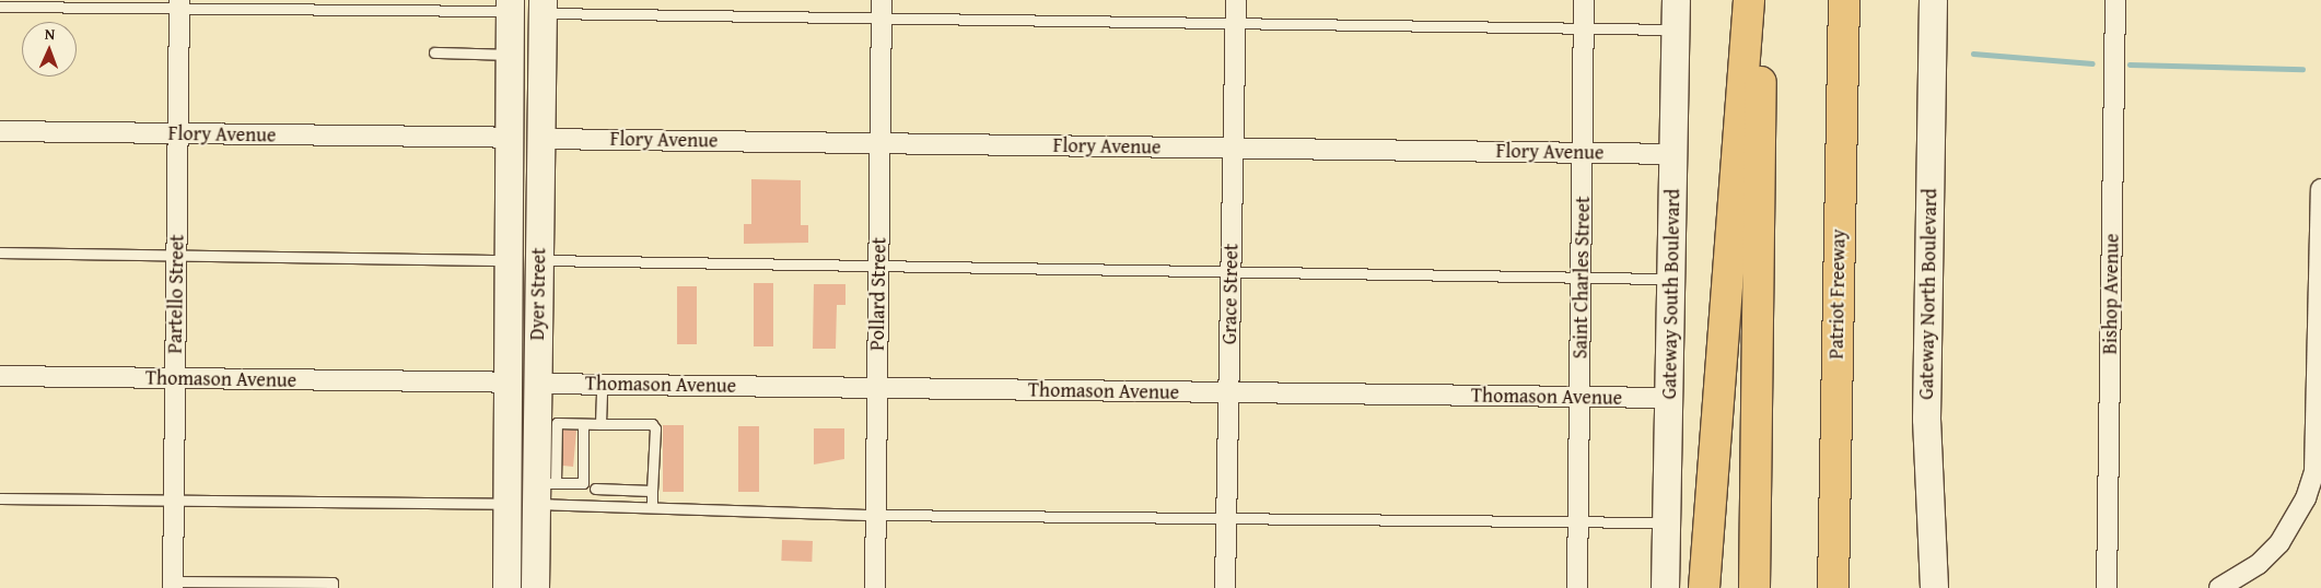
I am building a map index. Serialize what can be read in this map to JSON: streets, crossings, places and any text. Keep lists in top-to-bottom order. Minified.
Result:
{"streets":{"highway":["Patriot Freeway"],"main road":["Dyer Street","Gateway South Boulevard","Gateway North Boulevard"],"street":["Flory Avenue","Saint Charles Street","Partello Street","Pollard Street","Grace Street","Bishop Avenue","Thomason Avenue"]},"crossings":[["Flory Avenue","Saint Charles Street"],["Flory Avenue","Partello Street"],["Flory Avenue","Dyer Street"],["Flory Avenue","Pollard Street"],["Flory Avenue","Grace Street"],["Flory Avenue","Gateway South Boulevard"],["Saint Charles Street","Thomason Avenue"],["Partello Street","Thomason Avenue"],["Dyer Street","Thomason Avenue"],["Pollard Street","Thomason Avenue"],["Grace Street","Thomason Avenue"],["Gateway South Boulevard","Thomason Avenue"]],"north":"top"}
